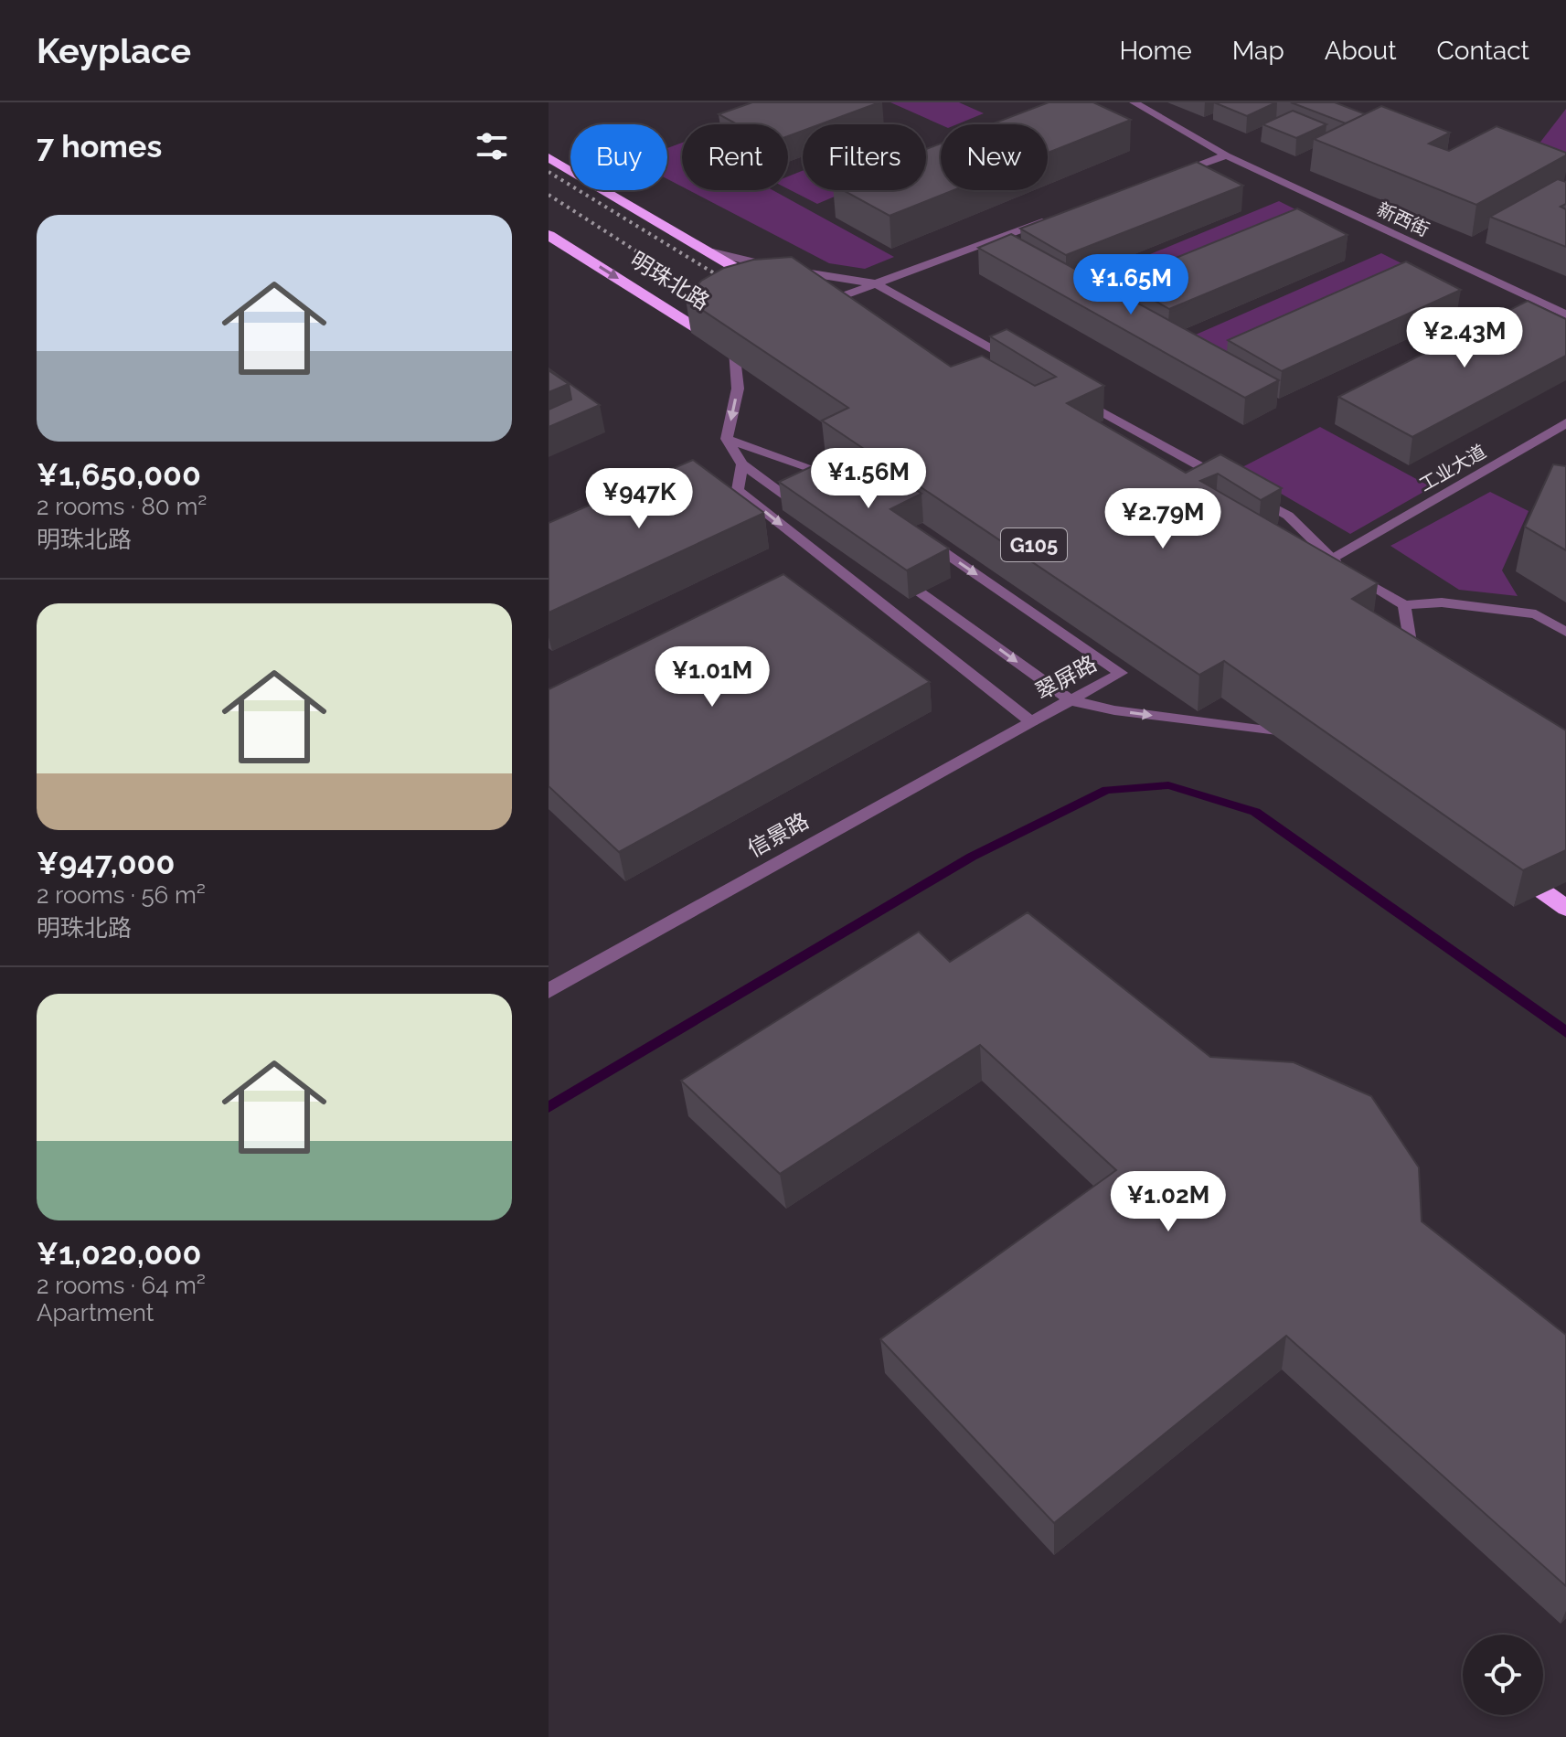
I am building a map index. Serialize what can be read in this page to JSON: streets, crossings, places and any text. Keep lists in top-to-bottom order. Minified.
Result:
{"streets":{"highway":["明珠北路"],"street":["工业大道","信景路"],"lane":["新西街","翠屏路"]},"crossings":[["翠屏路","信景路"]],"page":{"header":"Keyplace","nav":["Home","Map","About","Contact"],"heading":"7 homes","chip":["Buy","Rent","Filters","New"],"list":[{"name":"¥1,650,000","note":"2 rooms · 80 m² · 明珠北路"},{"name":"¥947,000","note":"2 rooms · 56 m² · 明珠北路"},{"name":"¥1,020,000","note":"2 rooms · 64 m² · Apartment"}],"price":["¥1.65M","¥2.43M","¥1.56M","¥947K","¥2.79M","¥1.01M","¥1.02M"]}}
